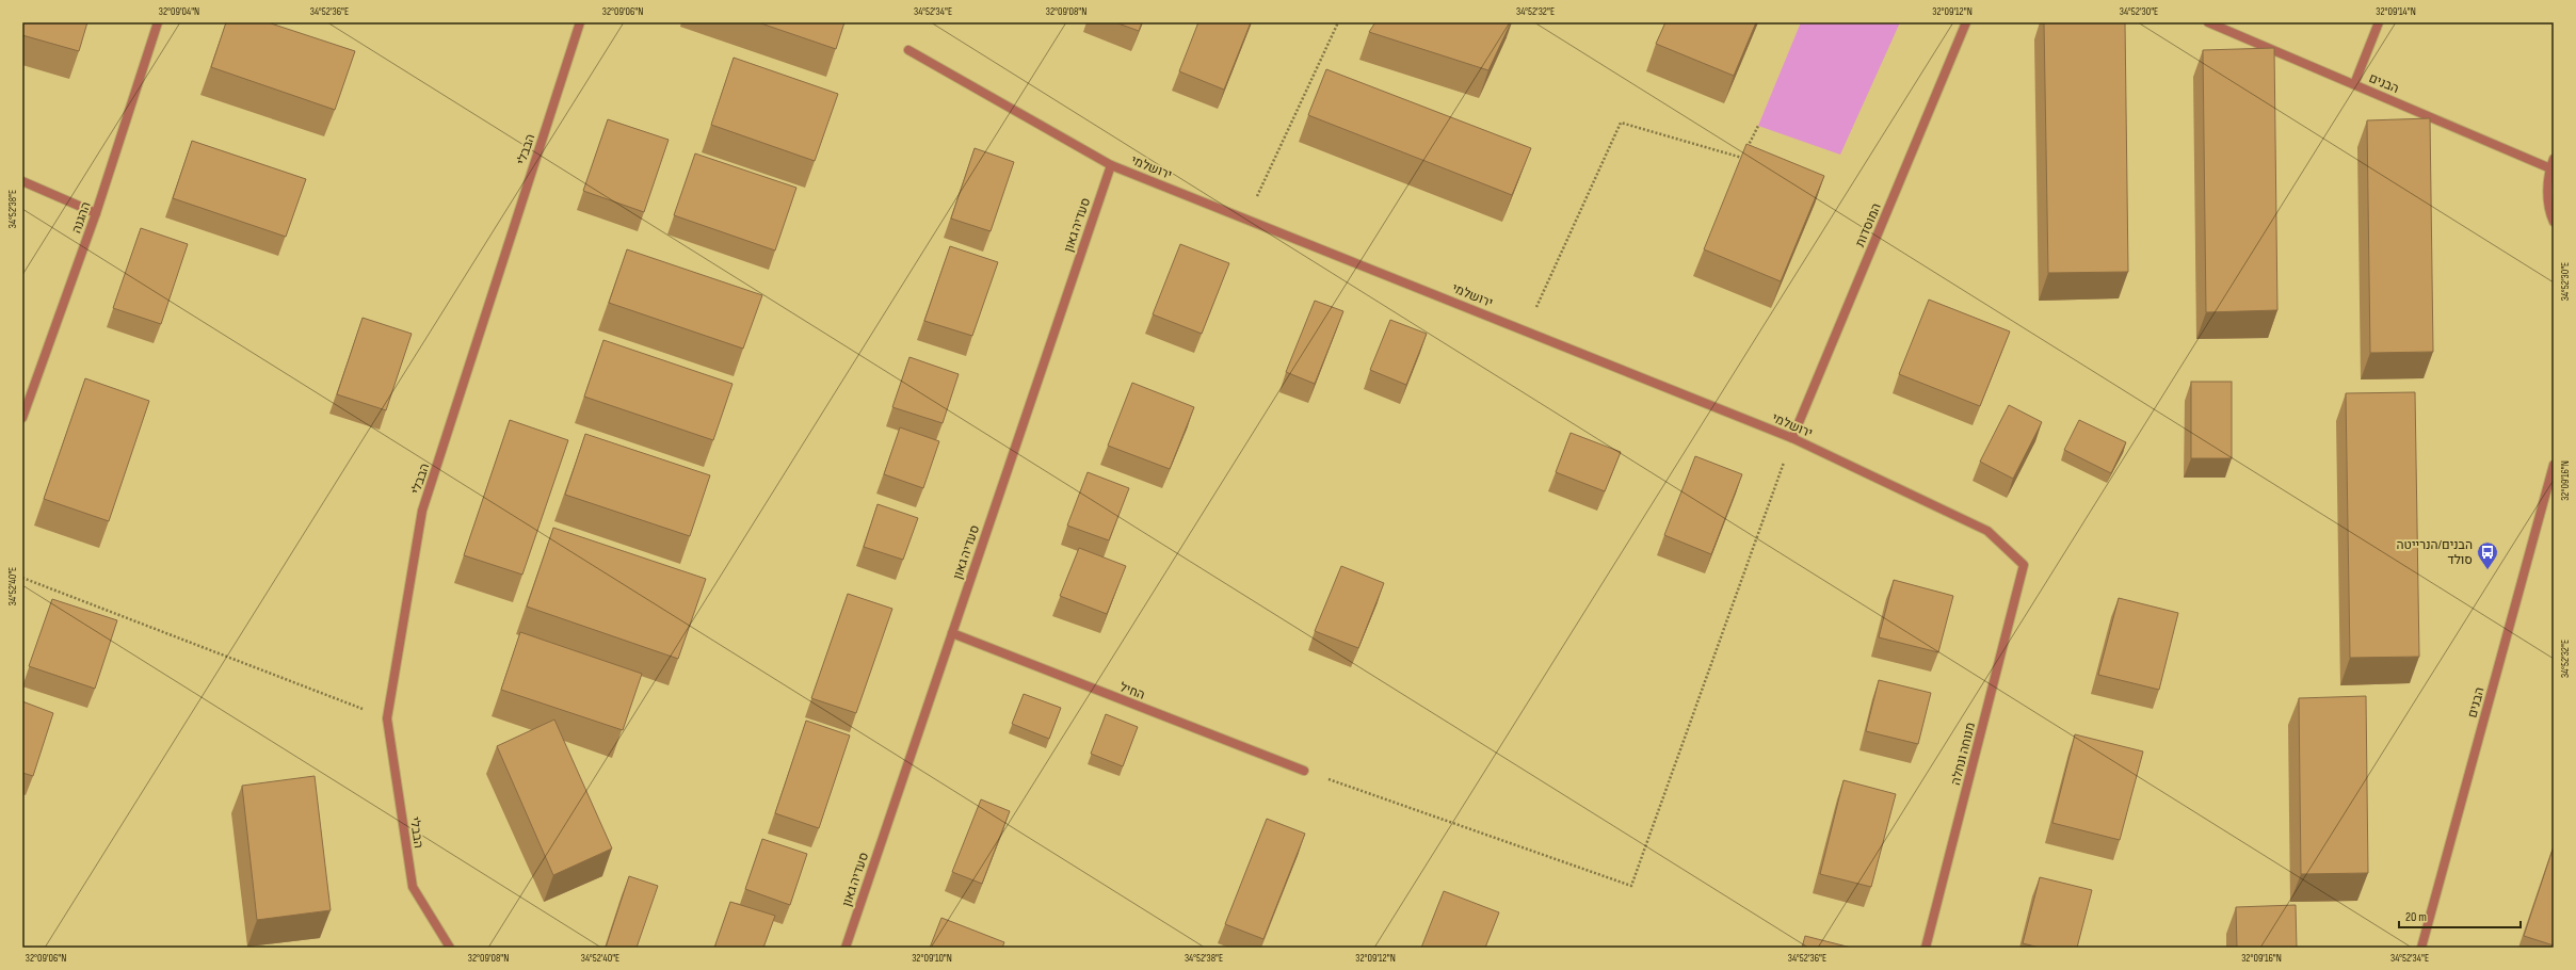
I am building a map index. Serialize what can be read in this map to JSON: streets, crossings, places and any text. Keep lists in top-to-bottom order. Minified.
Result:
{"streets":{"street":["הבנים","הבבלי","ירושלמי","ההגנה","סעדיה גאון","המוסדות","החיל","מנוחה ונחלה"]},"crossings":[["ירושלמי","סעדיה גאון"],["ירושלמי","המוסדות"],["ירושלמי","מנוחה ונחלה"],["סעדיה גאון","החיל"]],"places":{"bus stop":["הבנים/הנרייטה סולד"]},"scale_bar":"20 m","coordinates":["32°09'04\"N","34°52'36\"E","32°09'06\"N","34°52'34\"E","32°09'08\"N","34°52'32\"E","32°09'12\"N","34°52'30\"E","32°09'14\"N","34°52'38\"E","32°09'16\"N","34°52'40\"E","32°09'10\"N"]}
